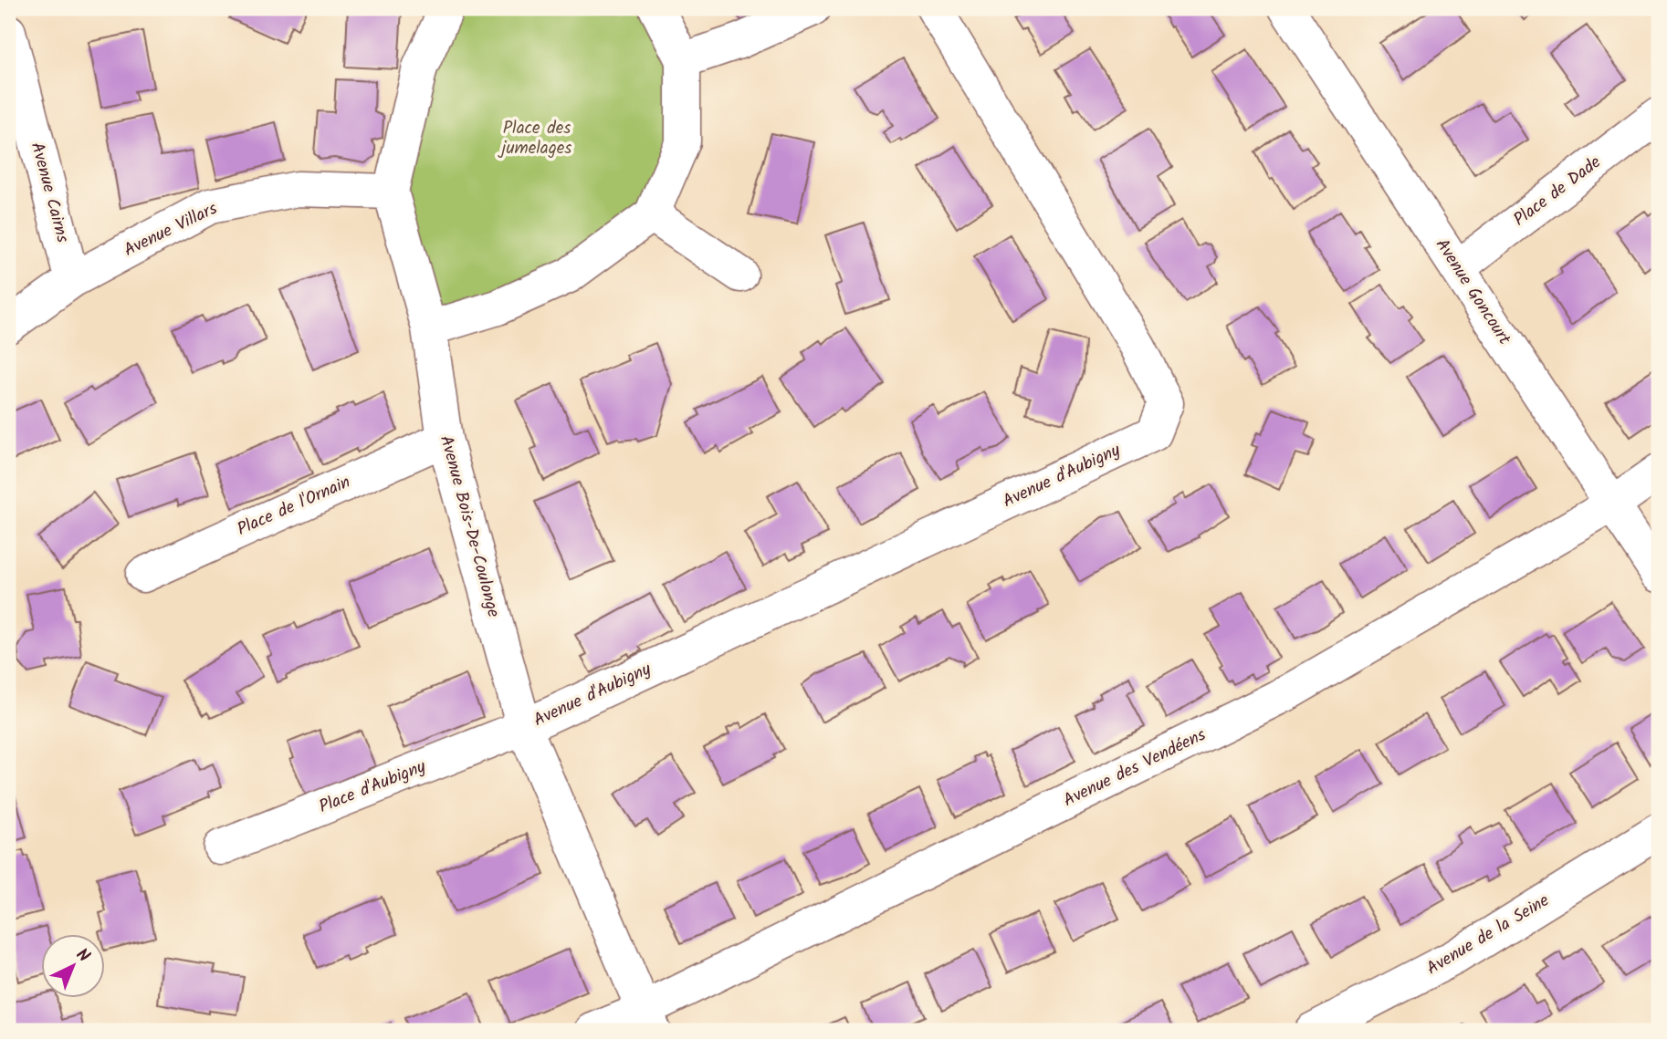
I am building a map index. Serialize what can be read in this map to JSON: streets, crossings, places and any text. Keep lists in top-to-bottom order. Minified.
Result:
{"streets":{"street":["Place de Dade","Avenue Cairns","Avenue Villars","Avenue Goncourt","Avenue d'Aubigny","Place de l'Ornain","Avenue Bois-De-Coulonge","Avenue des Vendéens","Place d'Aubigny","Avenue de la Seine"]},"crossings":[["Place de Dade","Avenue Goncourt"],["Avenue Cairns","Avenue Villars"],["Avenue Villars","Avenue Bois-De-Coulonge"],["Avenue Goncourt","Avenue des Vendéens"],["Avenue d'Aubigny","Avenue Bois-De-Coulonge"],["Avenue d'Aubigny","Place d'Aubigny"],["Place de l'Ornain","Avenue Bois-De-Coulonge"],["Avenue Bois-De-Coulonge","Avenue des Vendéens"],["Avenue Bois-De-Coulonge","Place d'Aubigny"]],"parks":["Place des jumelages"],"north":"top right"}
